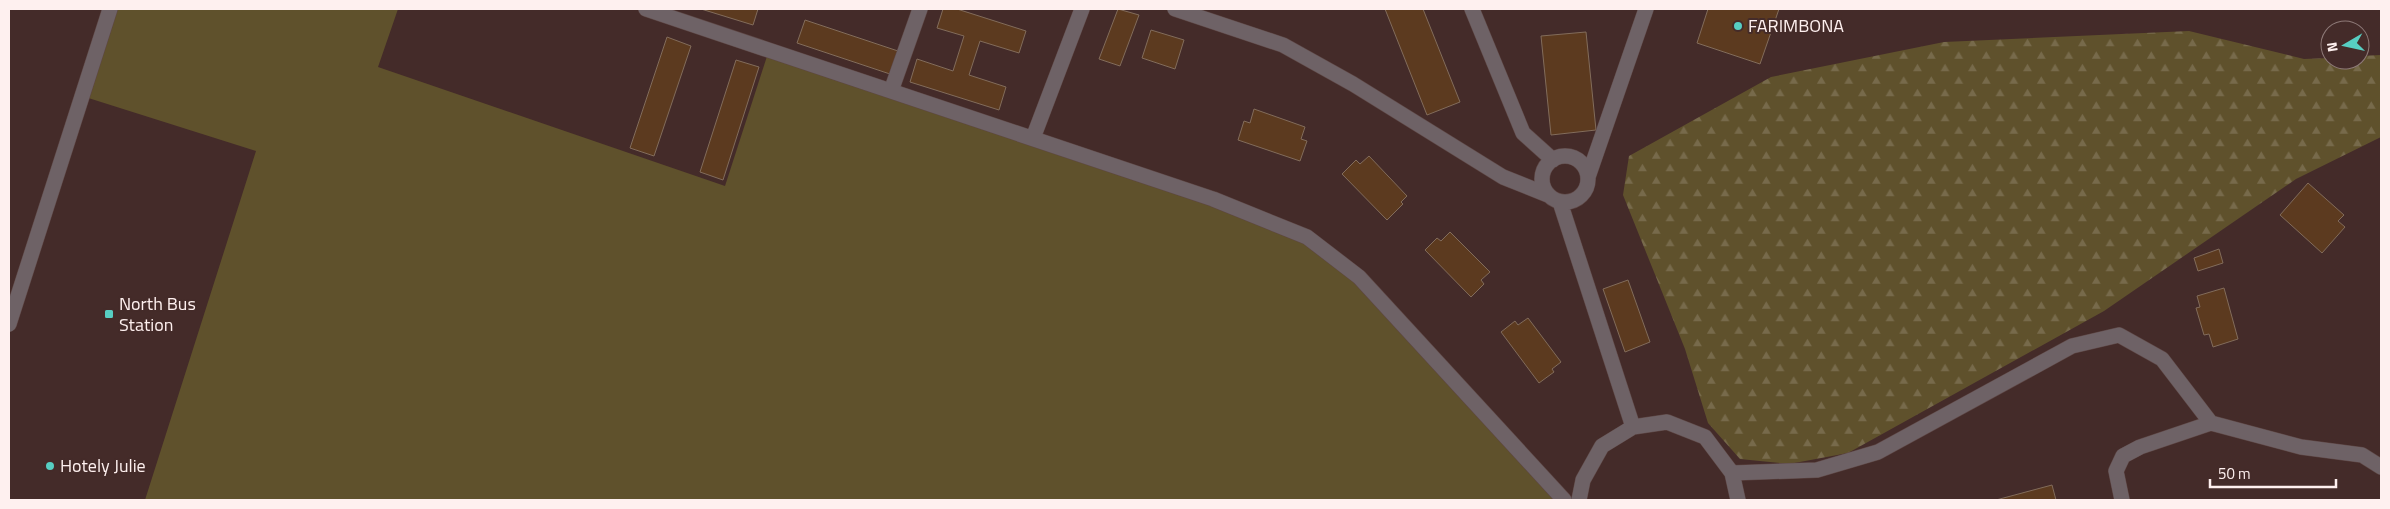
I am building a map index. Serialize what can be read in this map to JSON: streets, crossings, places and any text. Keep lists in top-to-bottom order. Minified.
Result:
{"places":{"other":["FARIMBONA","Hotely Julie"],"transit":["North Bus Station"]},"scale_bar":"50 m","north":"left"}
